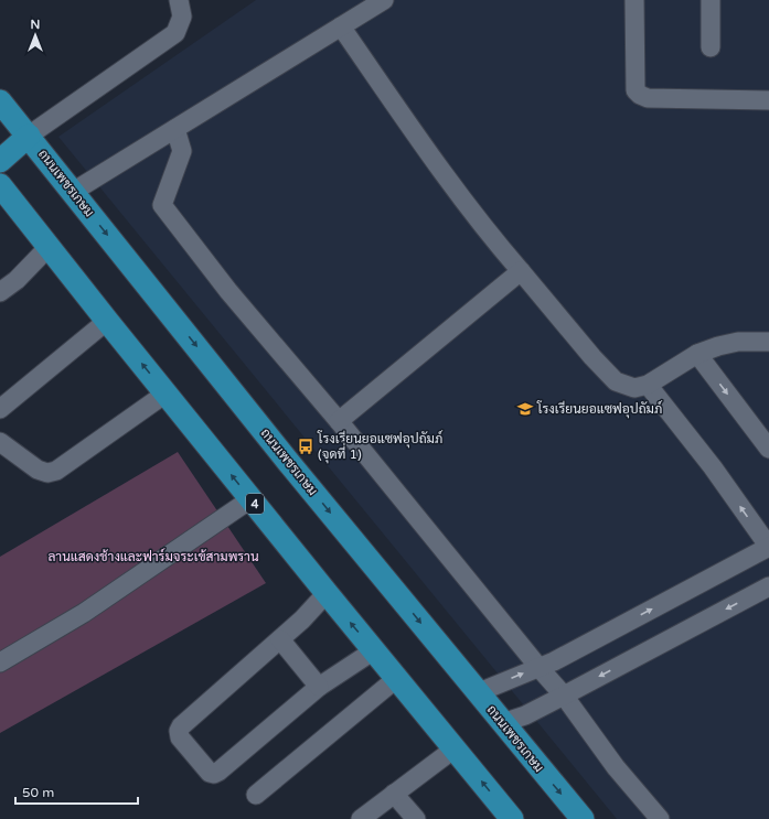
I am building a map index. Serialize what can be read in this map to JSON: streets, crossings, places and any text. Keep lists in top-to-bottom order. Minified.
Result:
{"streets":{"main road":["ถนนเพชรเกษม","4"]},"parks":["ลานแสดงช้างและฟาร์มจระเข้สามพราน"],"places":{"school or university":["โรงเรียนยอแซฟอุปถัมภ์"],"bus stop":["โรงเรียนยอแซฟอุปถัมภ์ (จุดที่ 1)"]},"scale_bar":"50 m","north":"top"}
